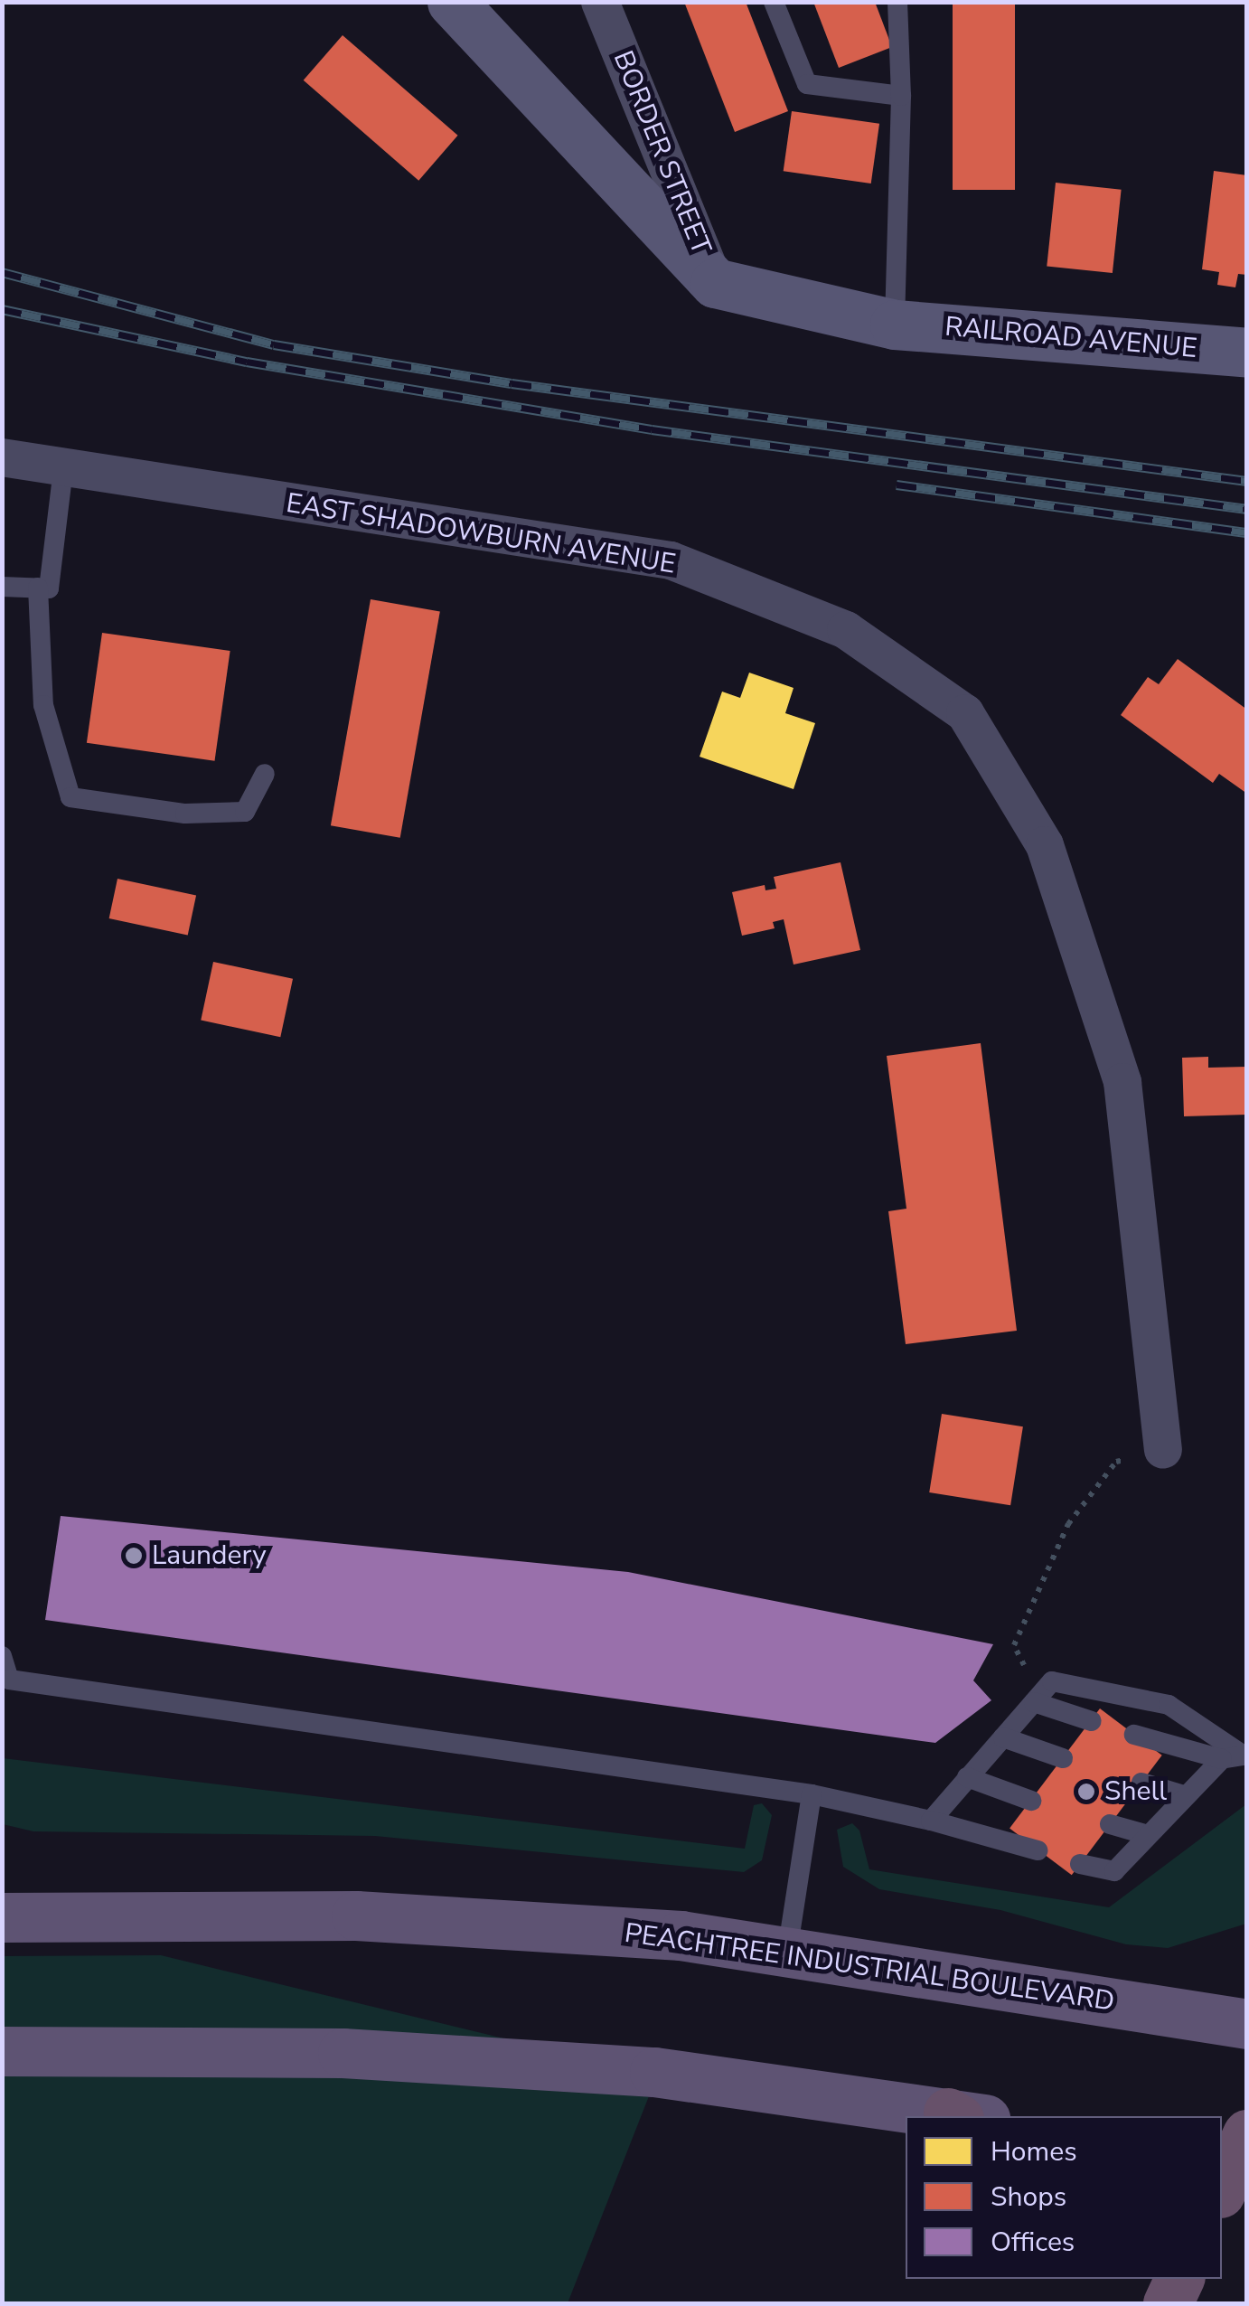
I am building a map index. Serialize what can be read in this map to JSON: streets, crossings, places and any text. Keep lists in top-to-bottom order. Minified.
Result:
{"streets":{"main road":["PEACHTREE INDUSTRIAL BOULEVARD"],"street":["BORDER STREET","RAILROAD AVENUE","EAST SHADOWBURN AVENUE"]},"crossings":[["BORDER STREET","RAILROAD AVENUE"]],"places":["Laundery","Shell"],"legend":["Homes","Shops","Offices"]}
